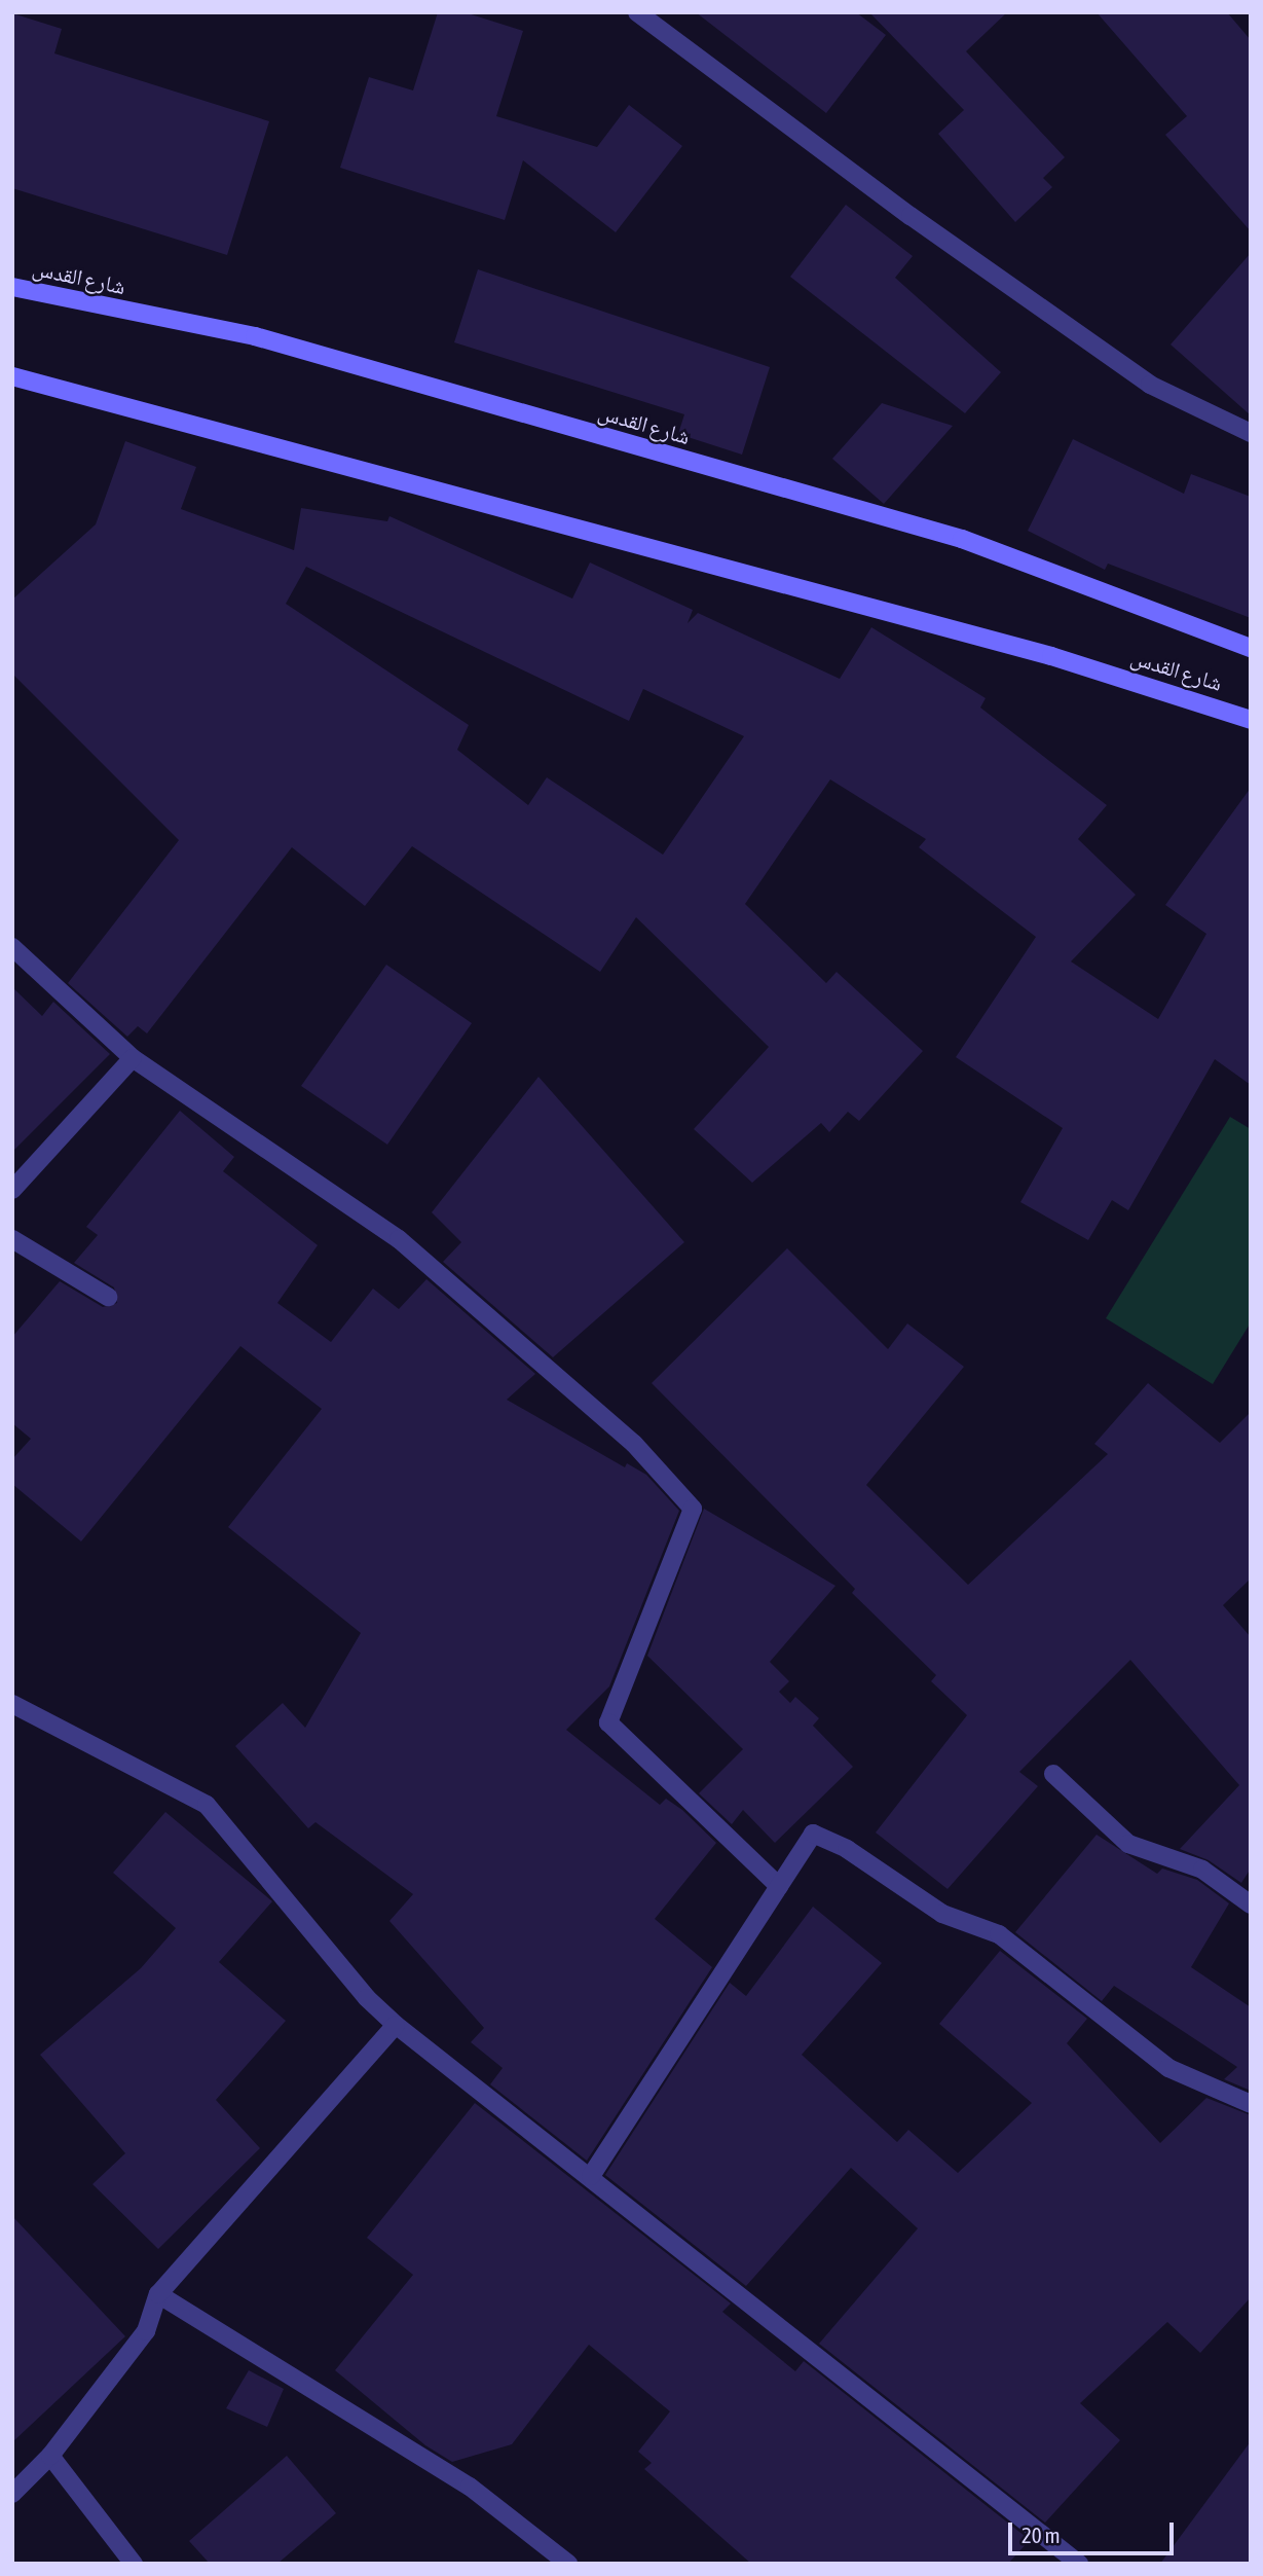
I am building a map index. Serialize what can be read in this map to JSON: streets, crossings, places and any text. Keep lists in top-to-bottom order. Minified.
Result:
{"streets":{"main road":["شارع القدس"]},"scale_bar":"20 m"}
